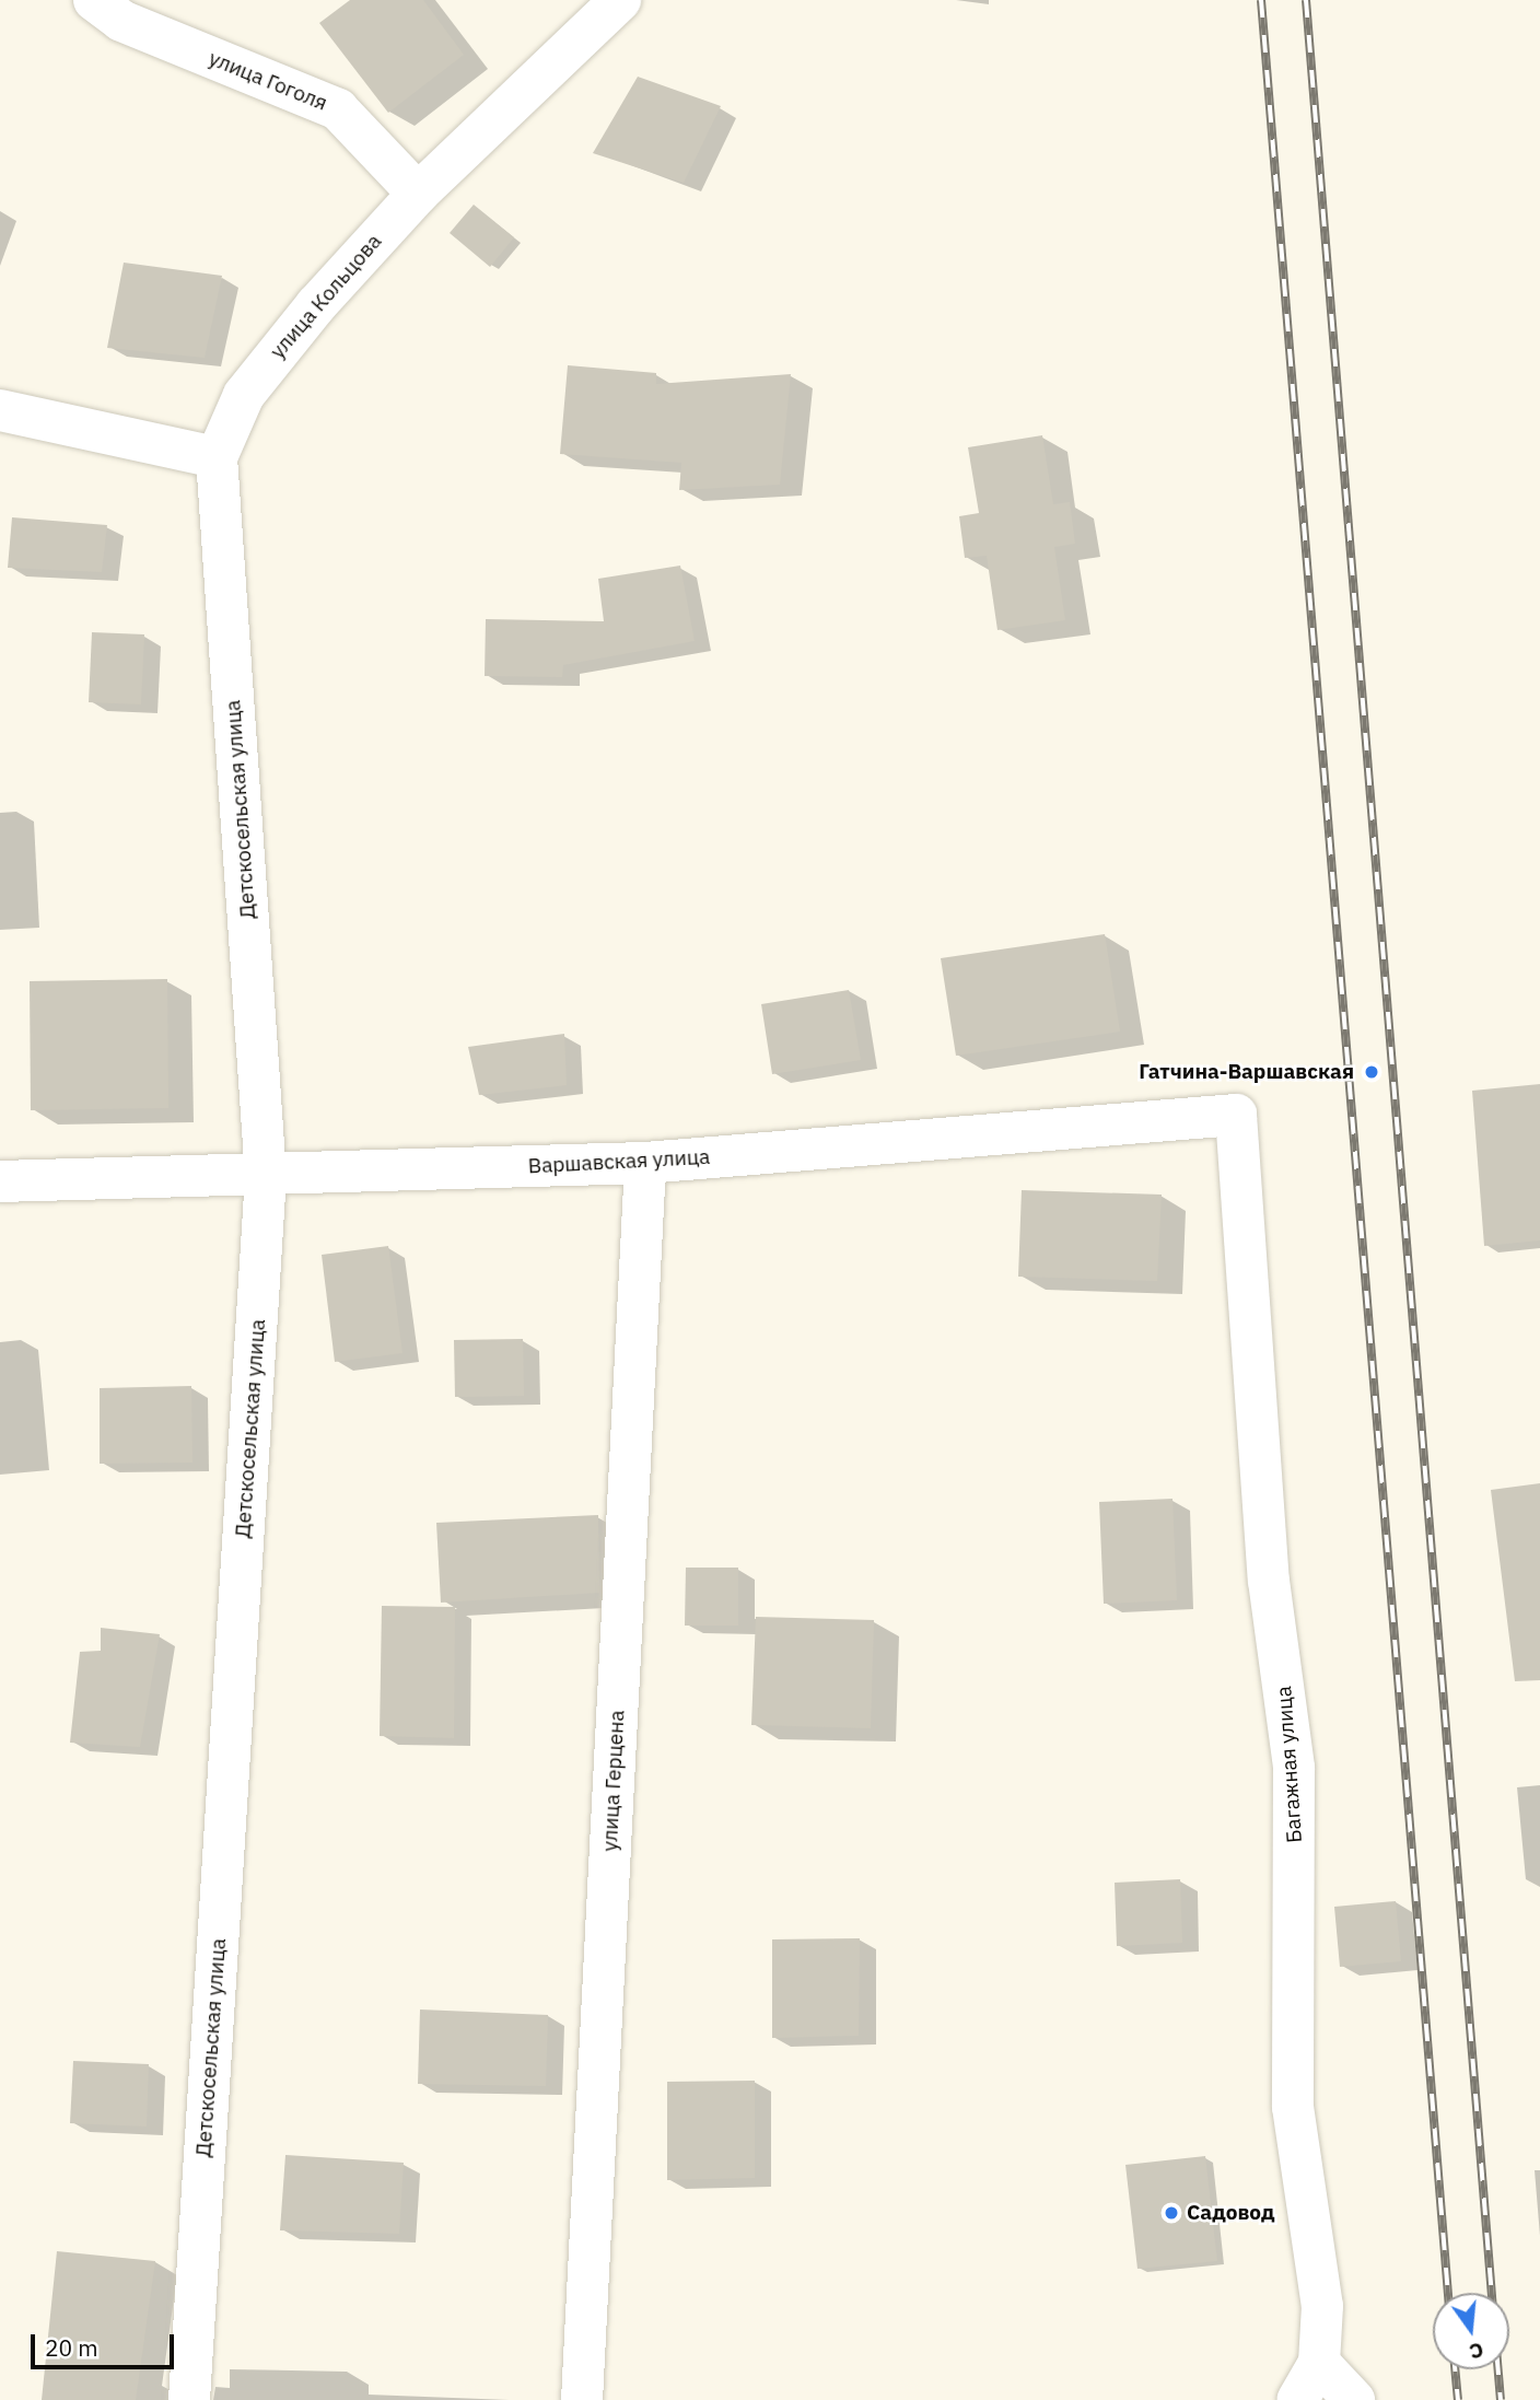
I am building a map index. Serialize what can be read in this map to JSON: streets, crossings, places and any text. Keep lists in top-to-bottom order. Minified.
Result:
{"streets":{"street":["улица Гоголя","улица Кольцова","Детскосельская улица","Варшавская улица","Багажная улица","улица Герцена"]},"crossings":[["улица Гоголя","улица Кольцова"],["улица Кольцова","Детскосельская улица"],["Детскосельская улица","Варшавская улица"],["Варшавская улица","Багажная улица"],["Варшавская улица","улица Герцена"]],"places":["Гатчина-Варшавская","Садовод"],"scale_bar":"20 m","north":"bottom"}
